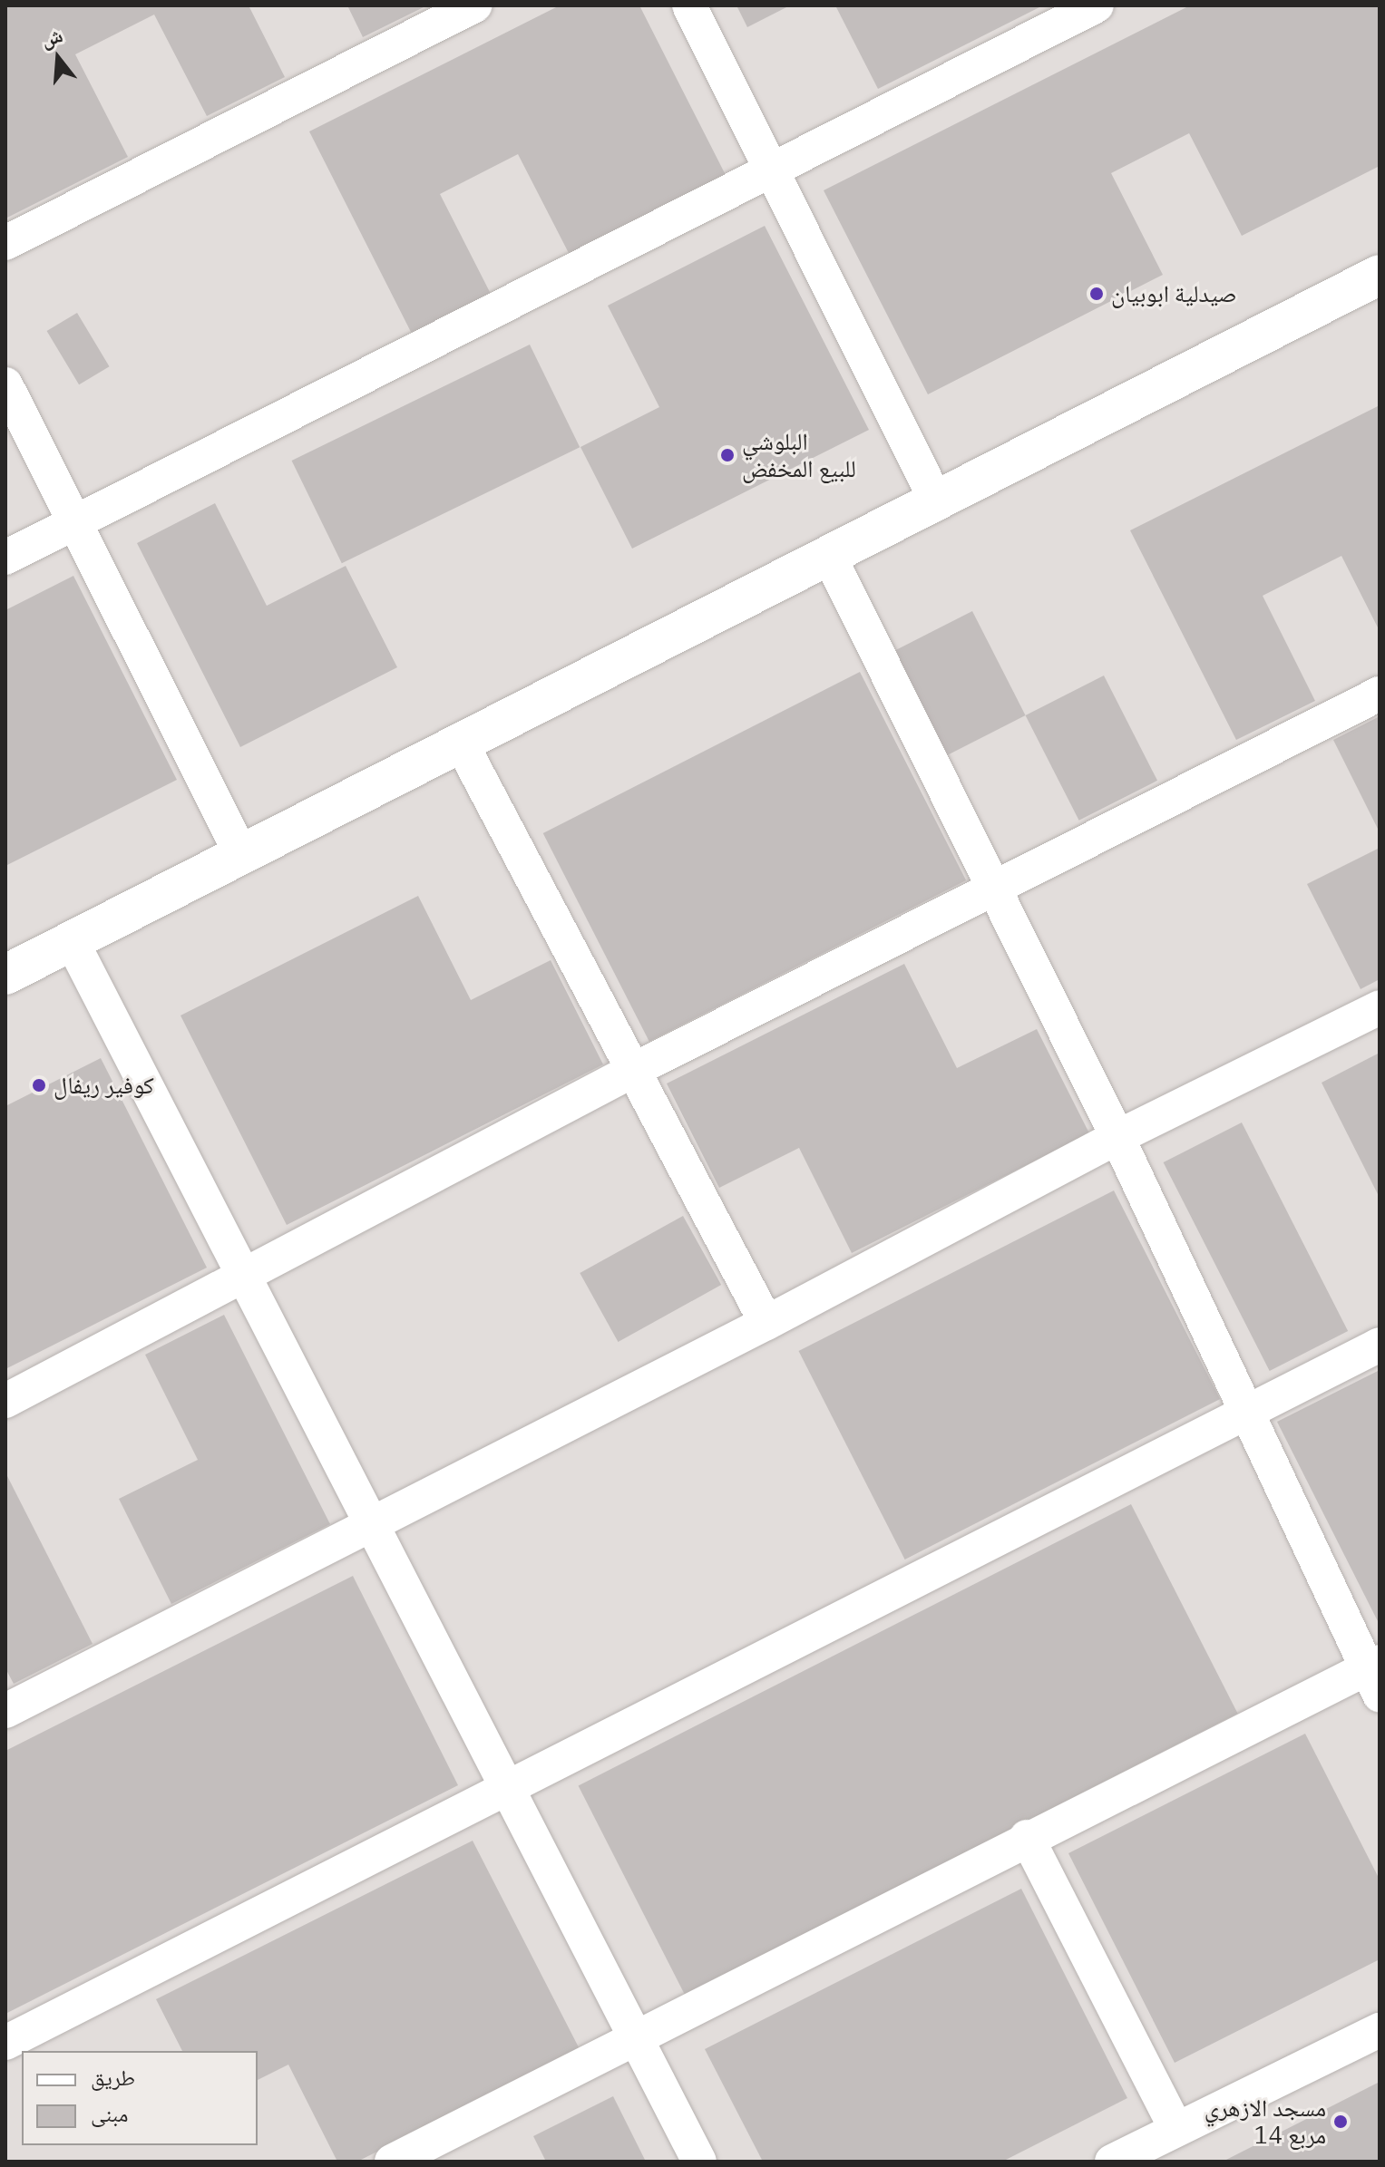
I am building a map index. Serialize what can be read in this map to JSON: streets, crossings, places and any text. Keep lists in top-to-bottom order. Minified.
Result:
{"places":["صيدلية ابوبيان","البلوشي للبيع المخفض","كوفير ريفال","مسجد الازهري مربع 14"],"legend":["طريق","مبنى"],"north":"top"}
